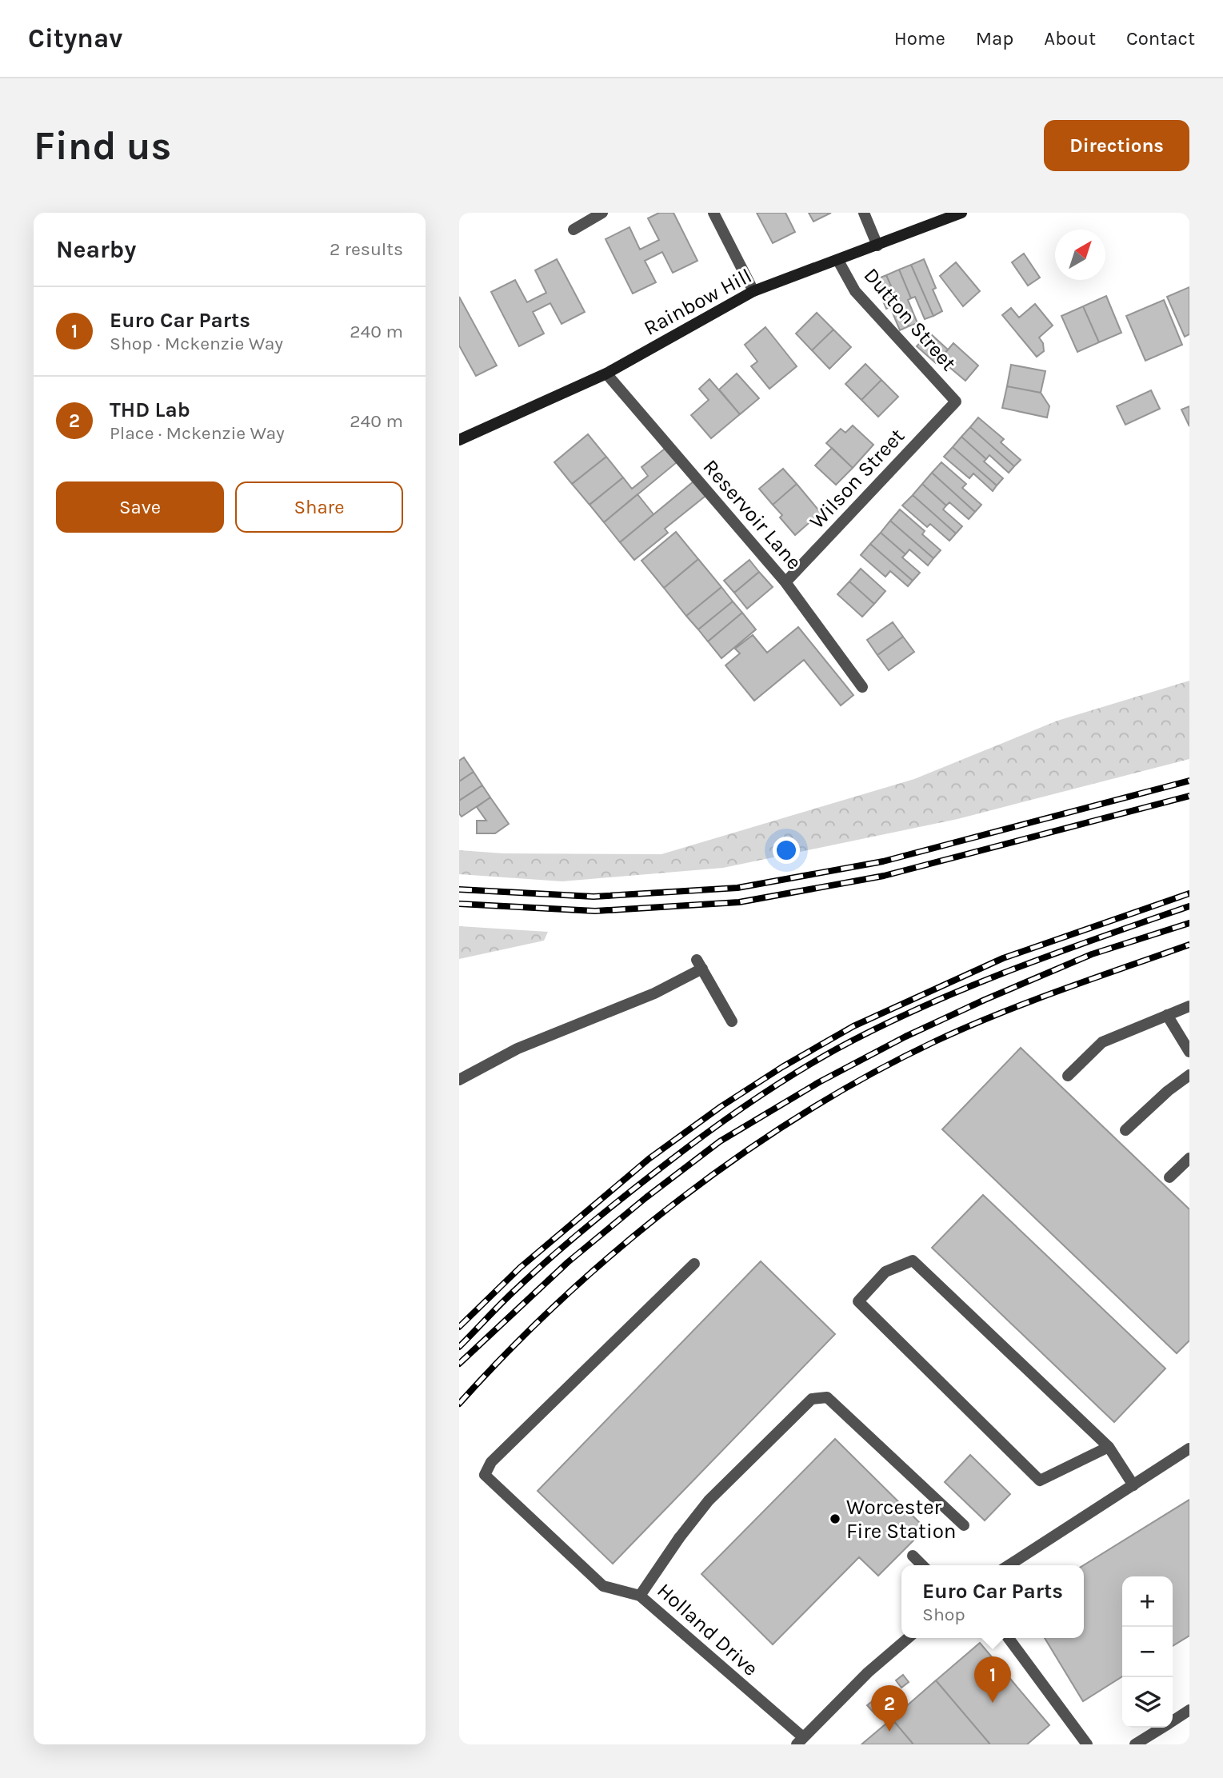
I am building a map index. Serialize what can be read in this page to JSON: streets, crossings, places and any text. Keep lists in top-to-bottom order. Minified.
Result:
{"streets":{"main road":["Rainbow Hill"],"street":["Dutton Street","Wilson Street","Reservoir Lane","Holland Drive"]},"crossings":[["Rainbow Hill","Dutton Street"],["Rainbow Hill","Reservoir Lane"],["Dutton Street","Wilson Street"],["Wilson Street","Reservoir Lane"]],"places":["Worcester Fire Station"],"north":"top right","page":{"header":"Citynav","nav":["Home","Map","About","Contact"],"buttons":["Directions",["Save","Share"]],"title":"Find us","heading":["Nearby","2 results"],"list":[{"mark":"1","name":"Euro Car Parts","note":"Shop · Mckenzie Way","value":"240 m"},{"mark":"2","name":"THD Lab","note":"Place · Mckenzie Way","value":"240 m"}],"popup":["Euro Car Parts","Shop"],"map_buttons":["+","−"],"pins":["1","2"]}}
